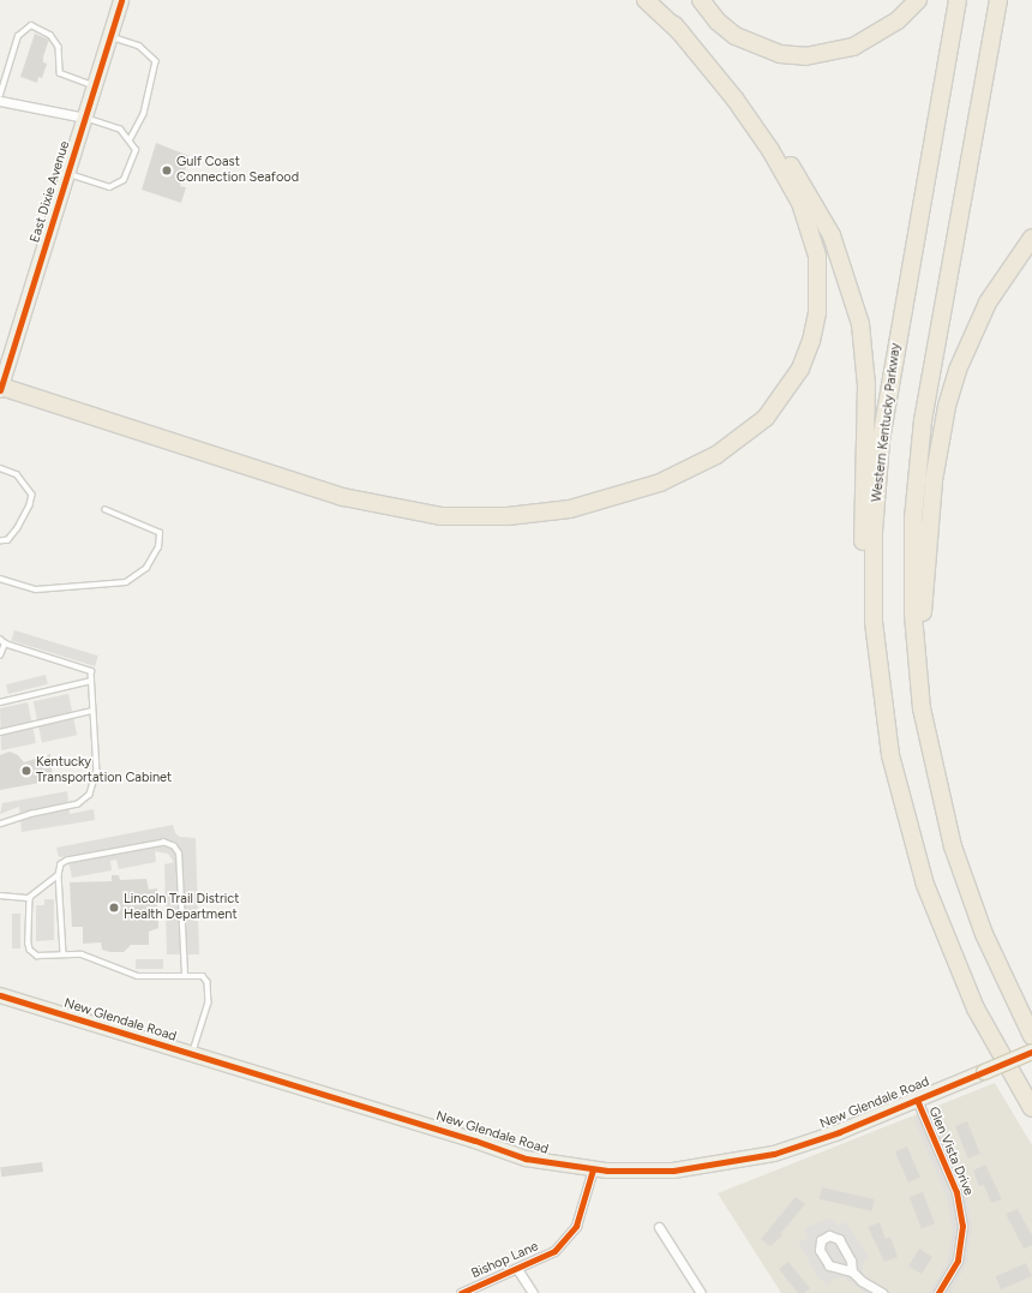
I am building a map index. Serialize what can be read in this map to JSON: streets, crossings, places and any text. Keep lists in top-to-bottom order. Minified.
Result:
{"streets":{"highway":["Western Kentucky Parkway"],"main road":["East Dixie Avenue","New Glendale Road"],"street":["Glen Vista Drive","Bishop Lane"]},"crossings":[["New Glendale Road","Glen Vista Drive"],["New Glendale Road","Bishop Lane"]],"places":["Gulf Coast Connection Seafood","Kentucky Transportation Cabinet","Lincoln Trail District Health Department"]}
